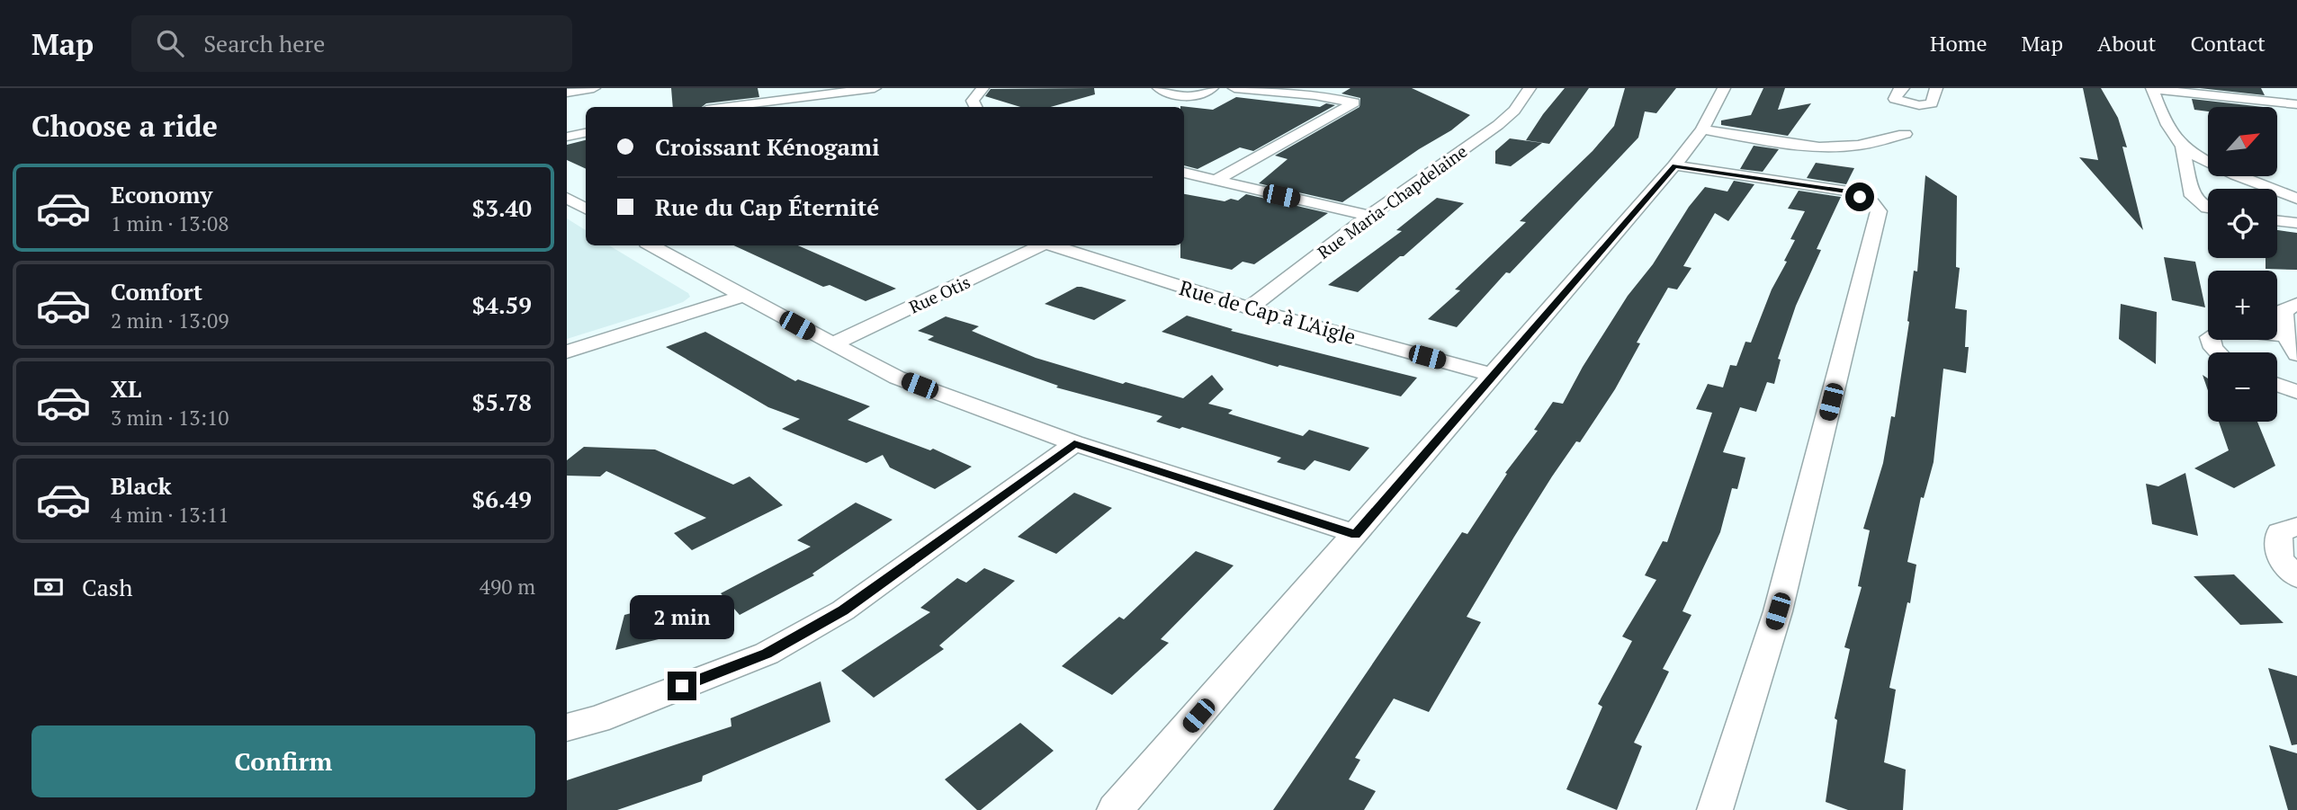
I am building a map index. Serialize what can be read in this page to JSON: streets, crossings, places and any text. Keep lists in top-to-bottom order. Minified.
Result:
{"streets":{"street":["Rue Maria-Chapdelaine","Rue Otis","Rue de Cap à L'Aigle"]},"crossings":[["Rue Maria-Chapdelaine","Rue de Cap à L'Aigle"]],"north":"top right","page":{"header":"Map","search":"Search here","nav":["Home","Map","About","Contact"],"heading":"Choose a ride","map_buttons":["+","−"],"banner":["Croissant Kénogami","Rue du Cap Éternité"],"list":[{"name":"Economy","note":"1 min · 13:08","value":"$3.40"},{"name":"Comfort","note":"2 min · 13:09","value":"$4.59"},{"name":"XL","note":"3 min · 13:10","value":"$5.78"},{"name":"Black","note":"4 min · 13:11","value":"$6.49"}],"pay":["Cash","490 m"],"bubble":"2 min","buttons":"Confirm"}}
